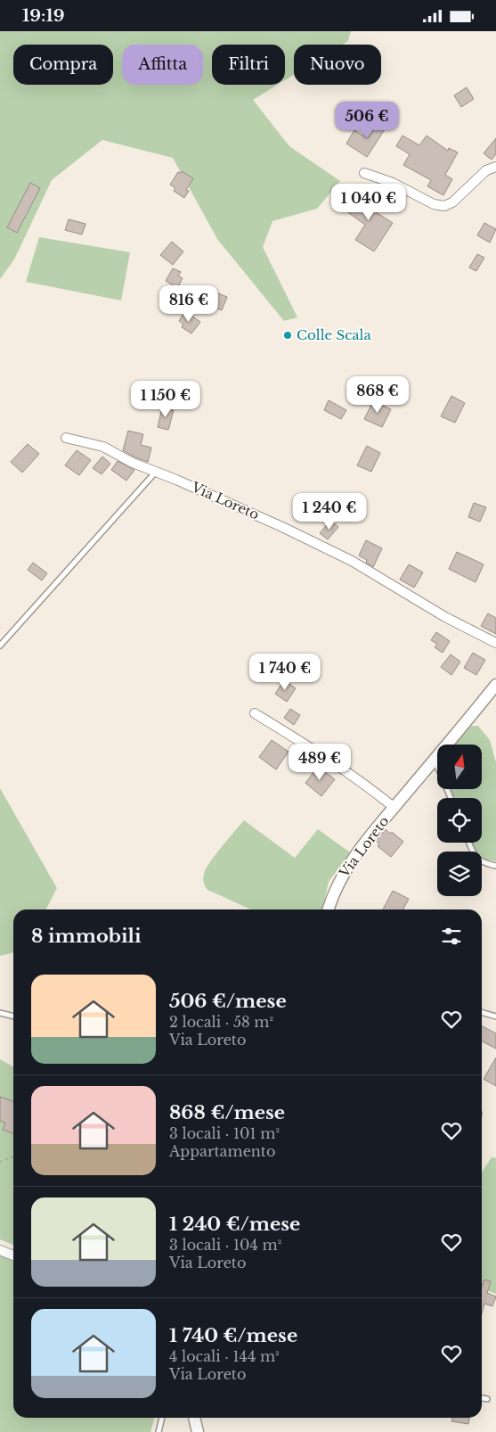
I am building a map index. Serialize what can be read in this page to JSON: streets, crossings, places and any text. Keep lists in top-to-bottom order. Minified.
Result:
{"streets":{"street":["Via Loreto"]},"places":["Colle Scala"],"north":"top","page":{"status":"19:19","chip":["Compra","Affitta","Filtri","Nuovo"],"price":["506 €","1 040 €","816 €","868 €","1 150 €","1 240 €","1 740 €","489 €"],"heading":"8 immobili","list":[{"name":"506 €/mese","note":"2 locali · 58 m² · Via Loreto"},{"name":"868 €/mese","note":"3 locali · 101 m² · Appartamento"},{"name":"1 240 €/mese","note":"3 locali · 104 m² · Via Loreto"},{"name":"1 740 €/mese","note":"4 locali · 144 m² · Via Loreto"}]}}
